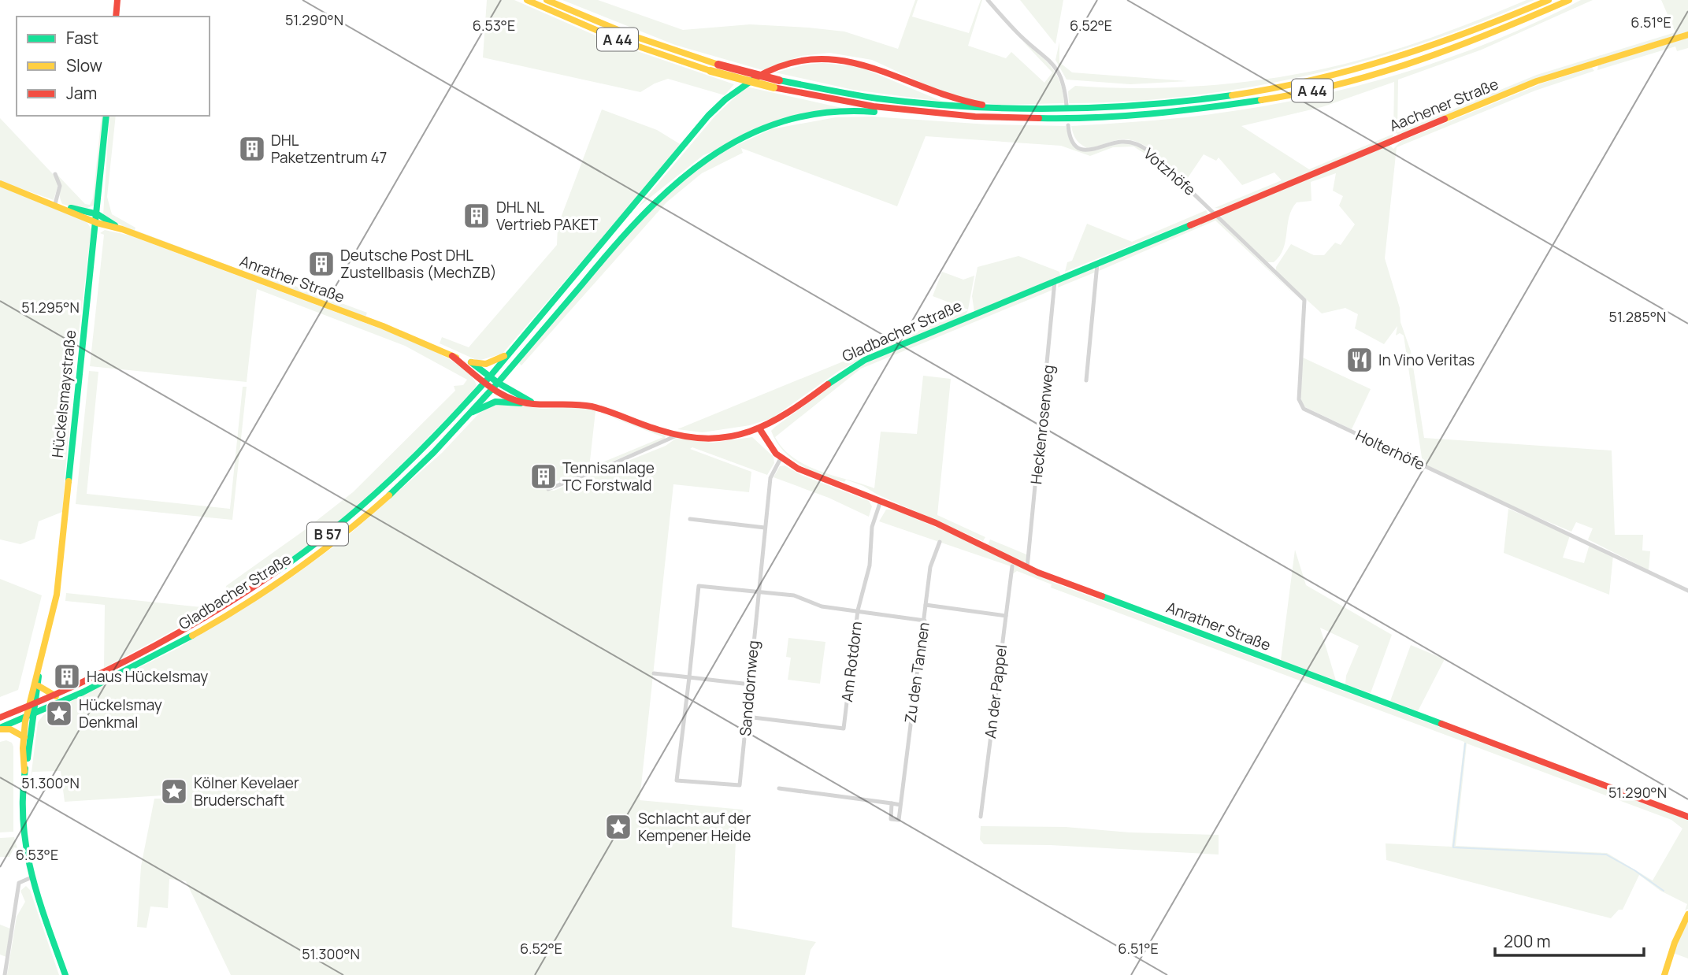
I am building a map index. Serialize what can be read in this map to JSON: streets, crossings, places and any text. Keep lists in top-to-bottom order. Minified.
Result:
{"streets":{"main road":["A 44","Aachener Straße","Anrather Straße","Gladbacher Straße","Hückelsmaystraße","B 57"],"street":["Votzhöfe","Heckenrosenweg","Holterhöfe","Am Rotdorn","Zu den Tannen","Sanddornweg","An der Pappel"]},"crossings":[["A 44","Gladbacher Straße"],["Aachener Straße","Votzhöfe"],["Aachener Straße","Gladbacher Straße"],["Aachener Straße","Holterhöfe"],["Votzhöfe","Gladbacher Straße"],["Votzhöfe","Holterhöfe"],["Anrather Straße","Gladbacher Straße"],["Anrather Straße","Hückelsmaystraße"],["Anrather Straße","Heckenrosenweg"],["Anrather Straße","Am Rotdorn"],["Anrather Straße","Sanddornweg"],["Gladbacher Straße","Hückelsmaystraße"],["Gladbacher Straße","Heckenrosenweg"],["Gladbacher Straße","Holterhöfe"],["Am Rotdorn","Sanddornweg"]],"places":{"building":["DHL Paketzentrum 47","DHL NL Vertrieb PAKET","Deutsche Post DHL Zustellbasis (MechZB)","Tennisanlage TC Forstwald","Haus Hückelsmay"],"restaurant":["In Vino Veritas"],"place":["Hückelsmay Denkmal","Kölner Kevelaer Bruderschaft","Schlacht auf der Kempener Heide"]},"legend":["Fast","Slow","Jam"],"scale_bar":"200 m","coordinates":["51.290°N","6.51°E","6.53°E","6.52°E","51.295°N","51.285°N","51.300°N"]}
